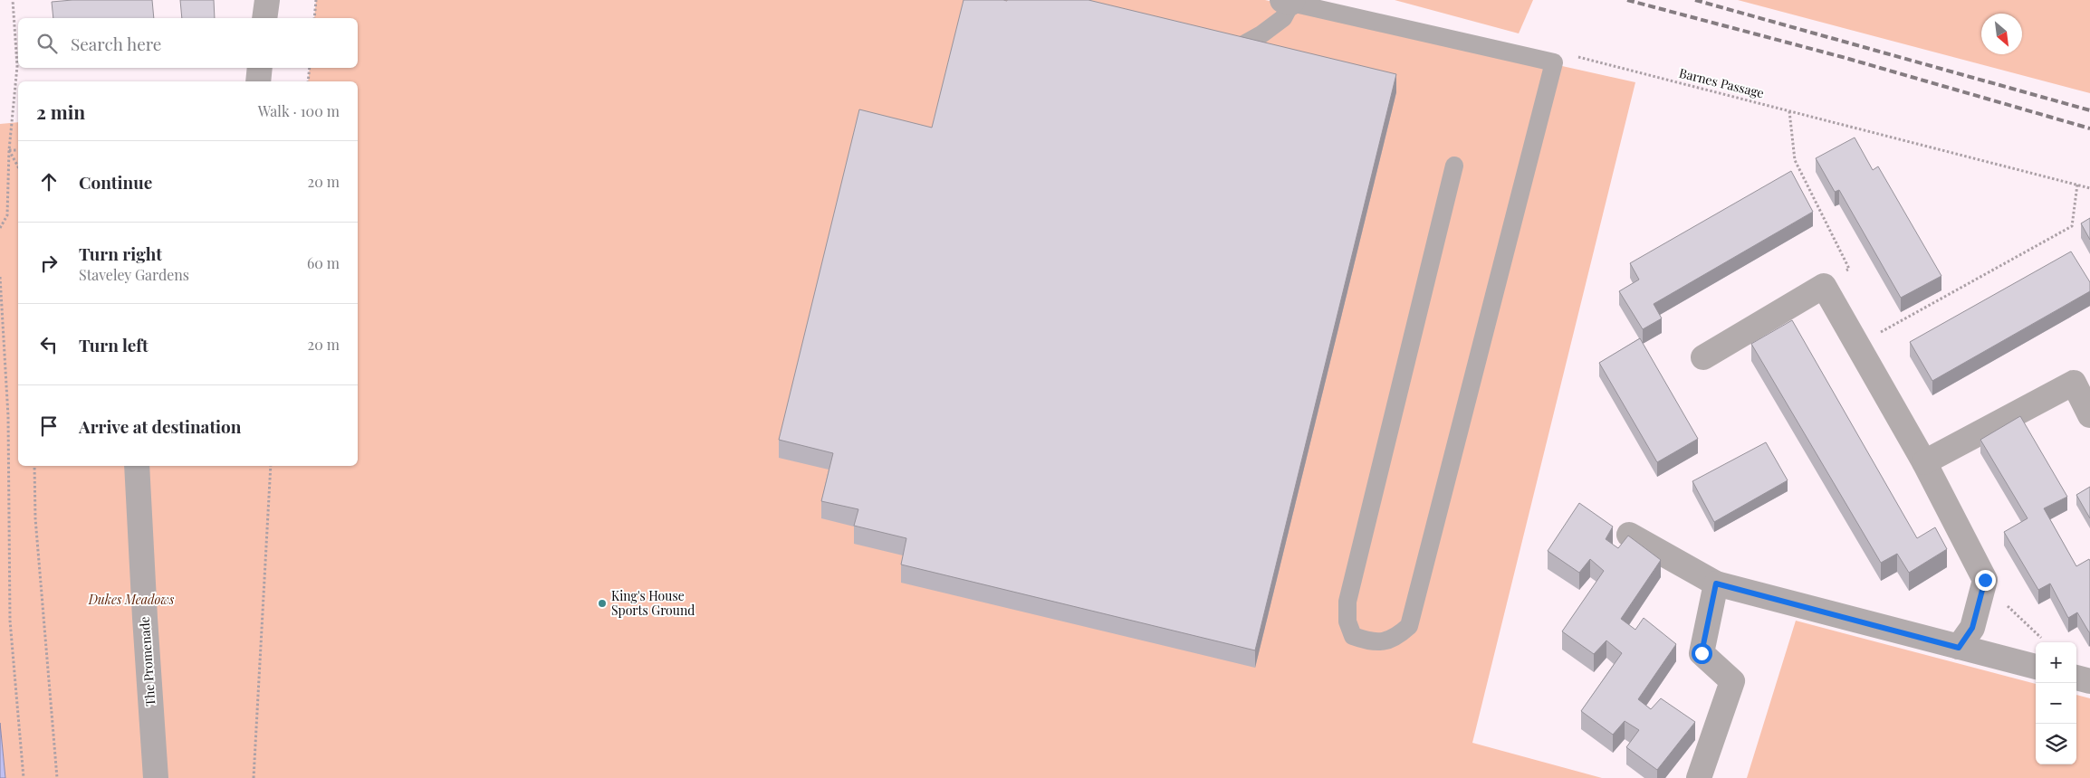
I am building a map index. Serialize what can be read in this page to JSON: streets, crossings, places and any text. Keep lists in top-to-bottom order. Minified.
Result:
{"streets":{"street":["The Promenade"],"path":["Barnes Passage"]},"parks":["Dukes Meadows"],"places":["King's House Sports Ground"],"north":"bottom right","page":{"search":"Search here","heading":["2 min","Walk · 100 m"],"list":[["Continue","20 m"],["Turn right","Staveley Gardens","60 m"],["Turn left","20 m"],"Arrive at destination"],"map_buttons":["+","−"]}}
